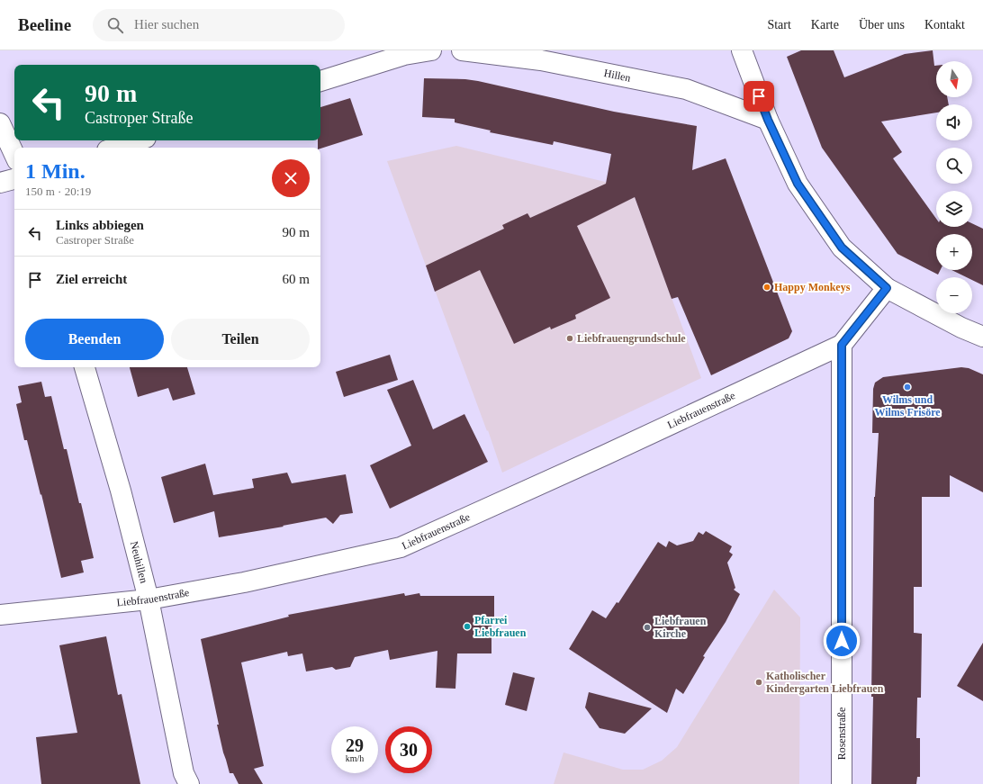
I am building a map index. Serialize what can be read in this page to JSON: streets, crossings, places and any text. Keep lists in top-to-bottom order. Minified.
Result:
{"streets":{"street":["Hillen","Liebfrauenstraße","Neuhillen","Rosenstraße"]},"crossings":[["Liebfrauenstraße","Neuhillen"],["Liebfrauenstraße","Rosenstraße"]],"places":["Happy Monkeys","Liebfrauengrundschule","Wilms und Wilms Frisöre","Pfarrei Liebfrauen","Liebfrauen Kirche","Katholischer Kindergarten Liebfrauen"],"north":"bottom","page":{"header":"Beeline","search":"Hier suchen","nav":["Start","Karte","Über uns","Kontakt"],"map_buttons":["+","−"],"turn":["90 m","Castroper Straße"],"heading":["1 Min.","150 m · 20:19"],"list":[{"name":"Links abbiegen","note":"Castroper Straße","value":"90 m"},{"name":"Ziel erreicht","value":"60 m"}],"buttons":["Beenden","Teilen"],"speed":"29 km/h","limit":"30"}}
